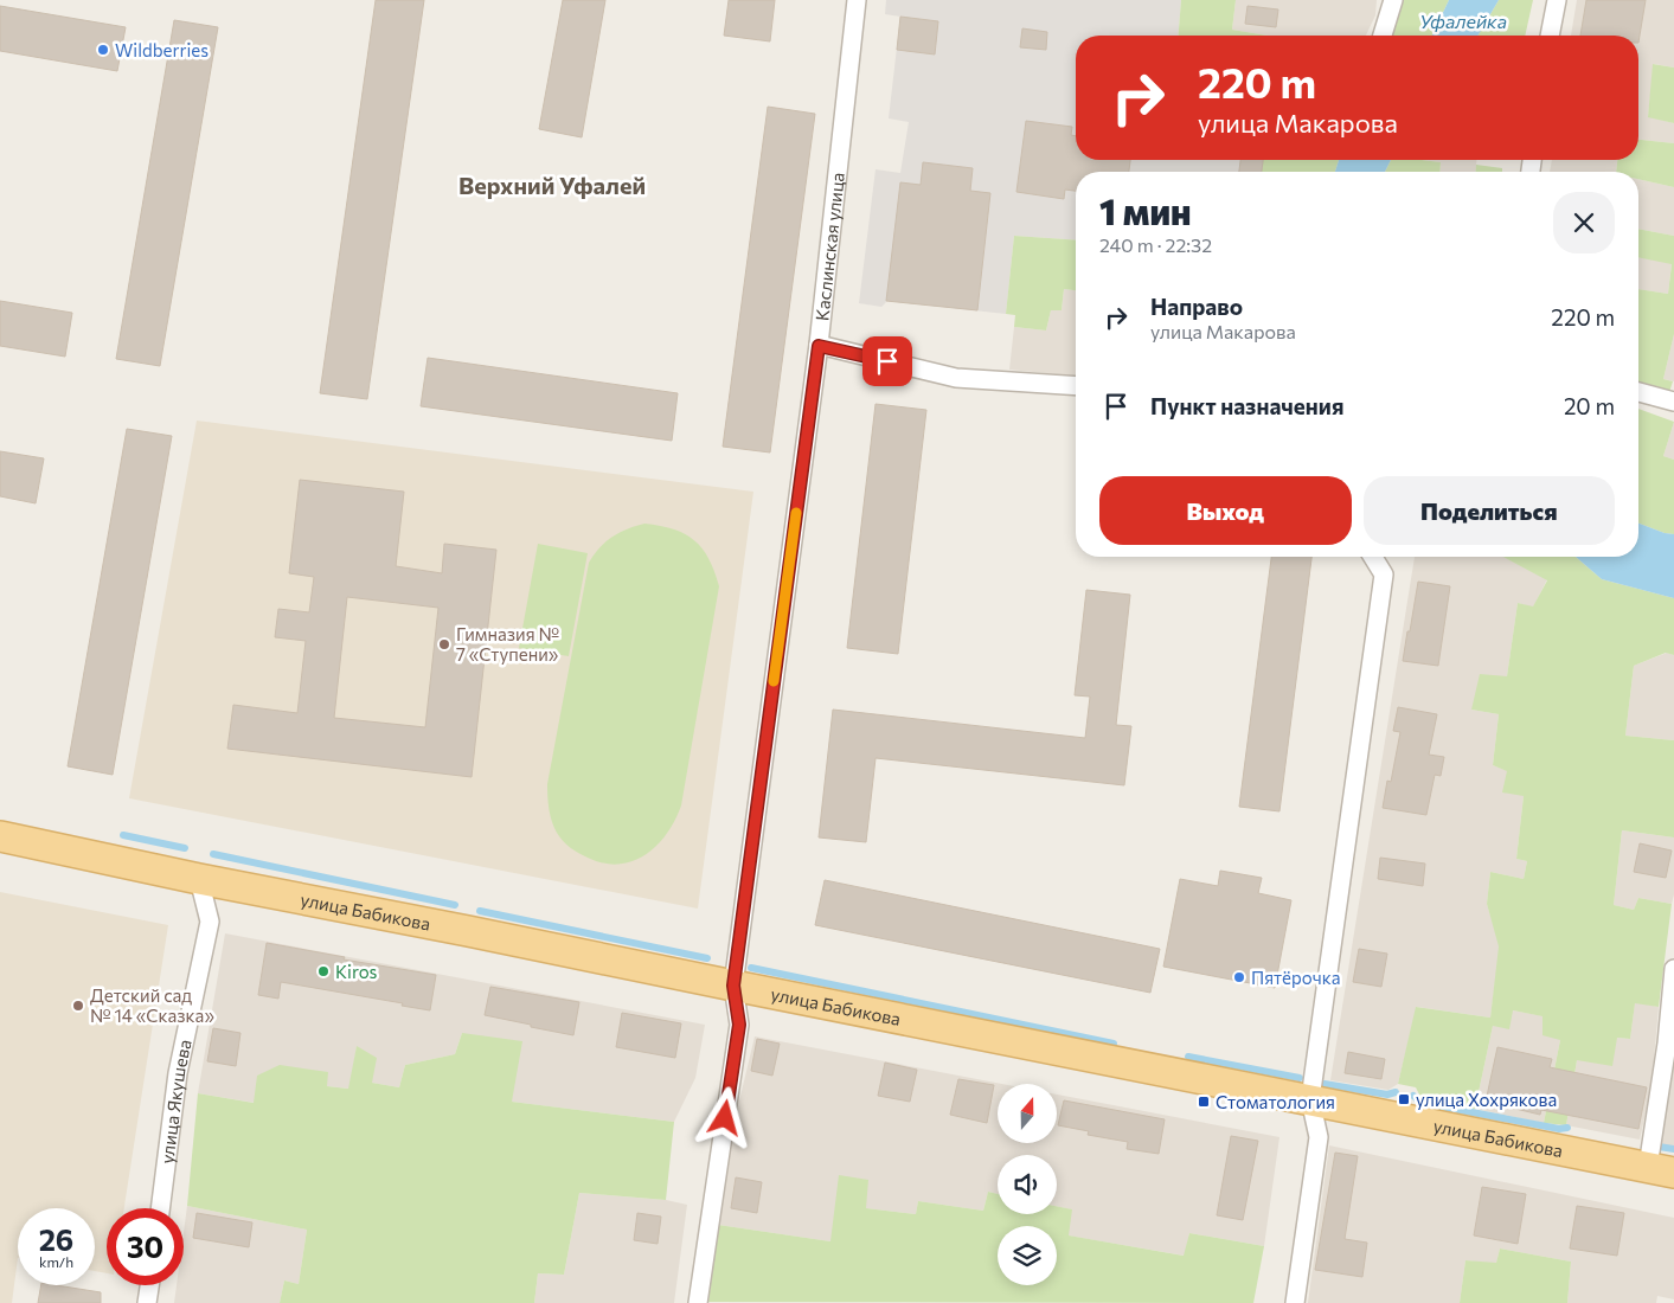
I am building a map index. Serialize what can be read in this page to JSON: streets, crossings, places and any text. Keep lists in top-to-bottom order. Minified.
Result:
{"streets":{"main road":["улица Бабикова"],"street":["Каслинская улица","улица Якушева"]},"crossings":[["Каслинская улица","улица Бабикова"],["улица Бабикова","улица Якушева"]],"districts":["Верхний Уфалей"],"water":["Уфалейка"],"places":{"other":["Wildberries","Гимназия № 7 «Ступени»","Kiros","Пятёрочка","Детский сад № 14 «Сказка»"],"transit":["улица Хохрякова","Стоматология"]},"north":"top","page":{"turn":["220 m","улица Макарова"],"heading":["1 мин","240 m · 22:32"],"list":[{"name":"Направо","note":"улица Макарова","value":"220 m"},{"name":"Пункт назначения","value":"20 m"}],"buttons":["Выход","Поделиться"],"speed":"26 km/h","limit":"30"}}
